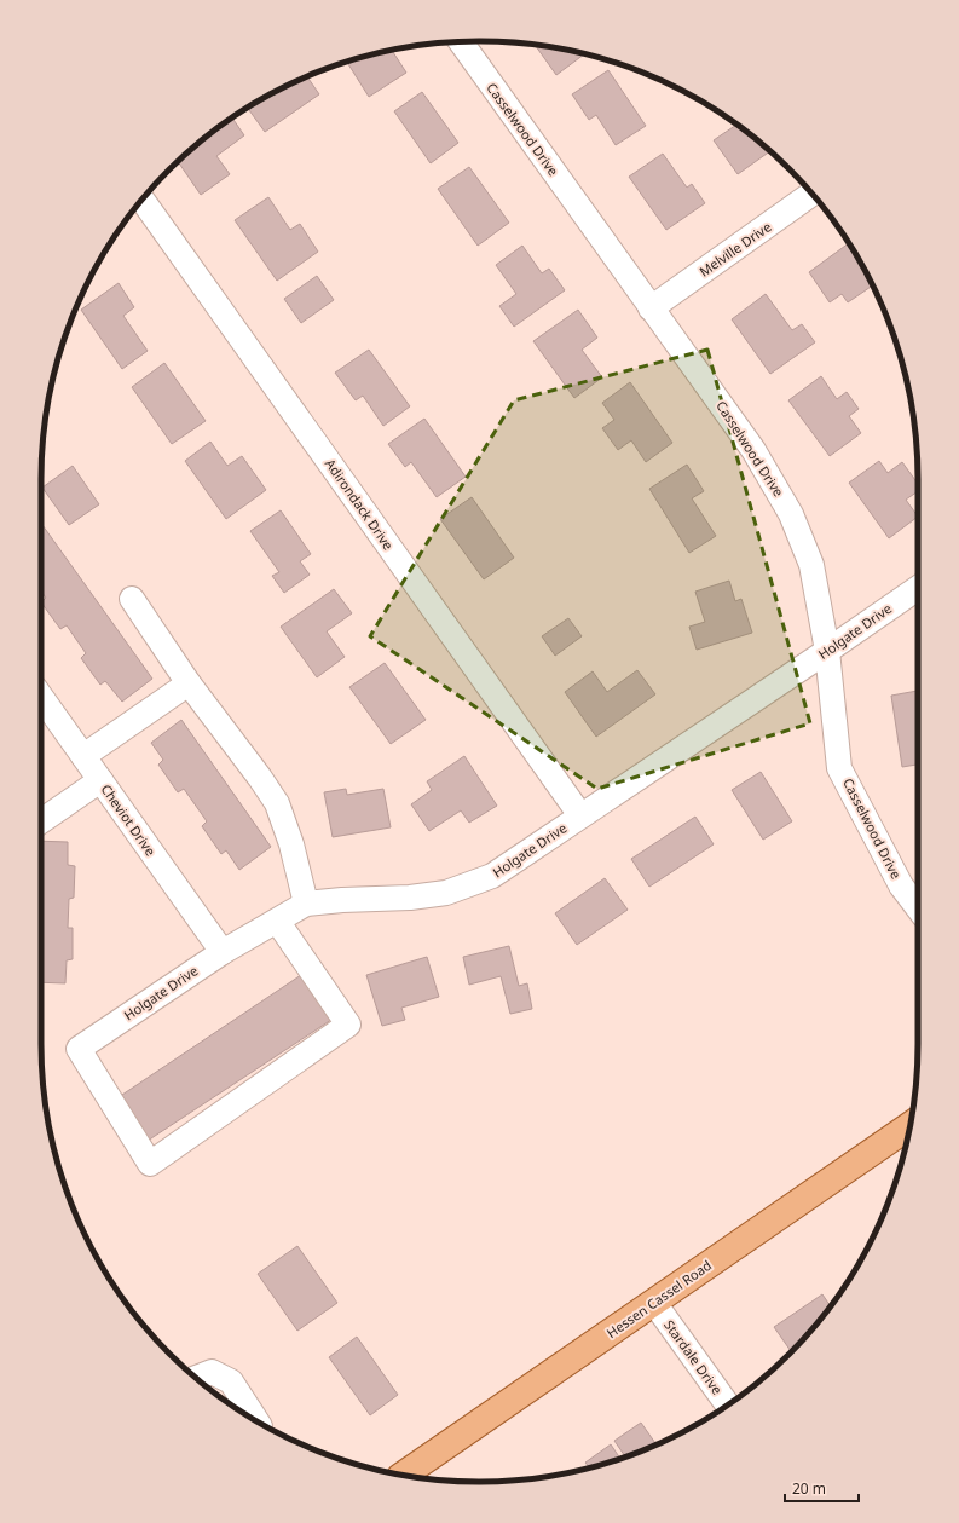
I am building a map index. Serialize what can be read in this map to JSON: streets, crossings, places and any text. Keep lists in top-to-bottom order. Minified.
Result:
{"streets":{"main road":["Hessen Cassel Road"],"street":["Casselwood Drive","Melville Drive","Adirondack Drive","Holgate Drive","Cheviot Drive","Stardale Drive"]},"crossings":[["Casselwood Drive","Melville Drive"],["Casselwood Drive","Holgate Drive"],["Adirondack Drive","Holgate Drive"],["Holgate Drive","Cheviot Drive"],["Hessen Cassel Road","Stardale Drive"]],"scale_bar":"20 m"}
